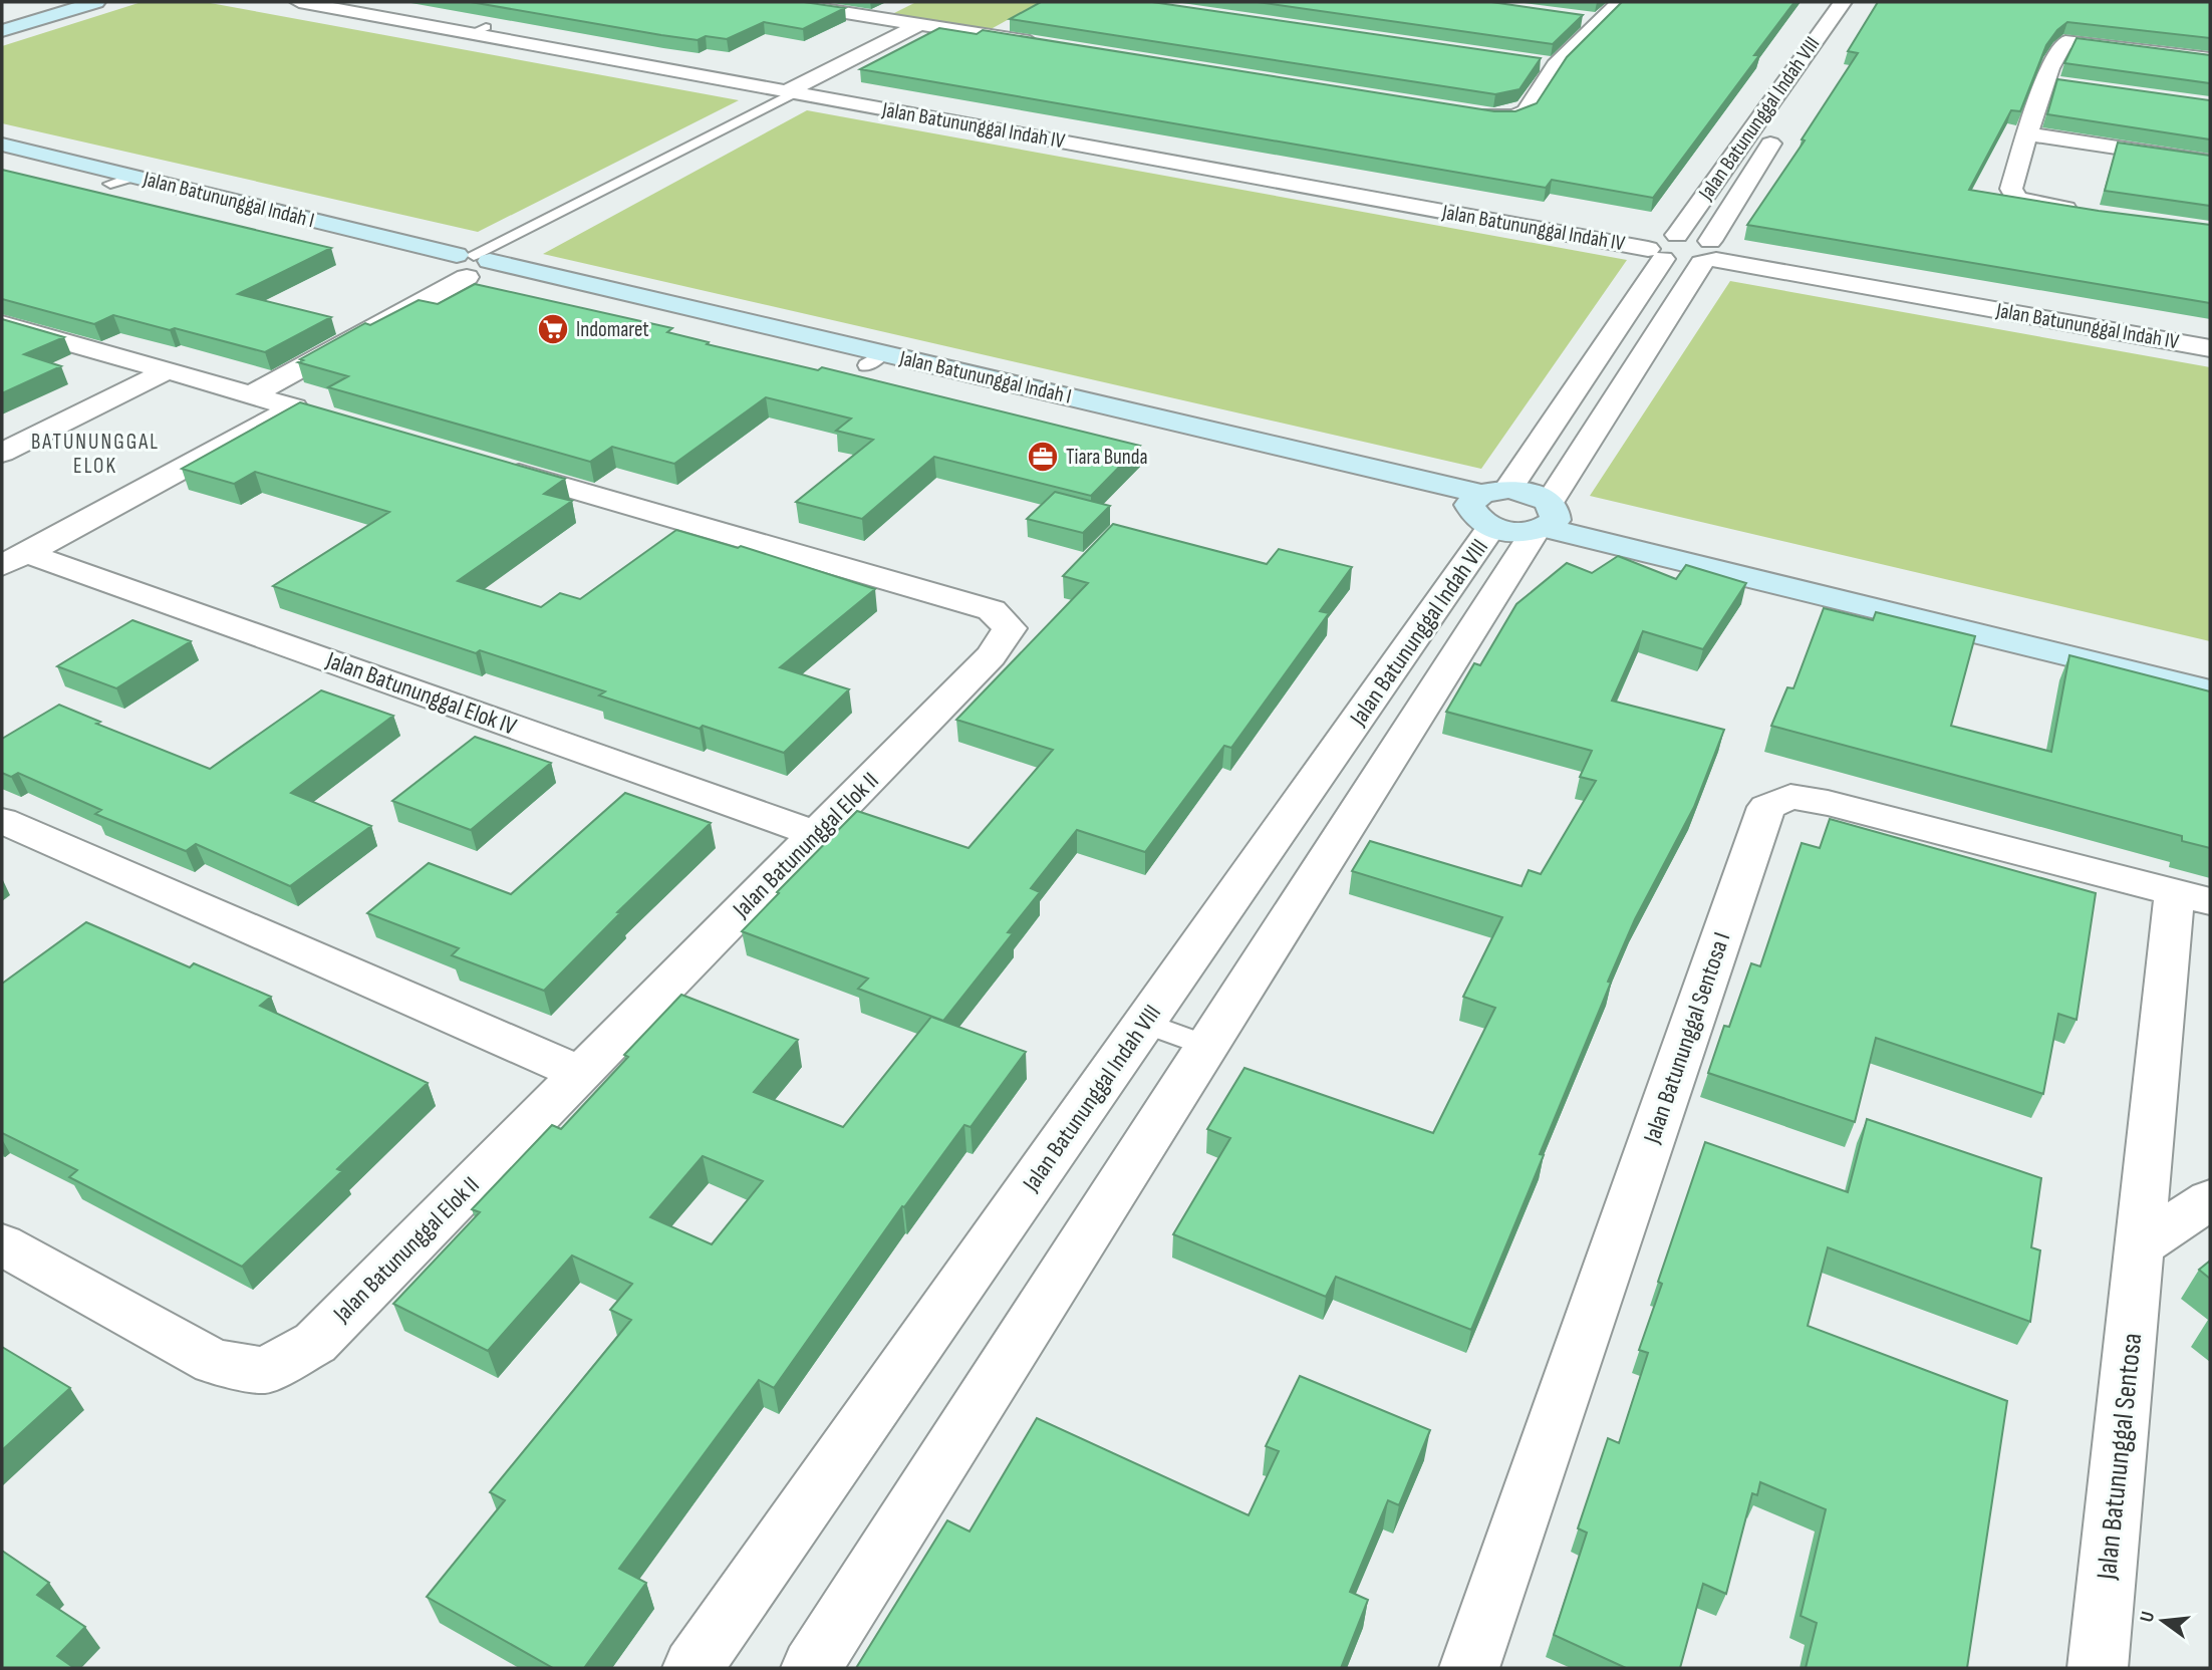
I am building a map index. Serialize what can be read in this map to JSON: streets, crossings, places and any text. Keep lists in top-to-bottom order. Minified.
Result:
{"streets":{"street":["Jalan Batununggal Indah VIII","Jalan Batununggal Indah IV","Jalan Batununggal Indah I","Jalan Batununggal Elok IV","Jalan Batununggal Elok II","Jalan Batununggal Sentosa I","Jalan Batununggal Sentosa"]},"crossings":[["Jalan Batununggal Indah VIII","Jalan Batununggal Indah IV"],["Jalan Batununggal Indah VIII","Jalan Batununggal Indah I"],["Jalan Batununggal Elok IV","Jalan Batununggal Elok II"],["Jalan Batununggal Sentosa I","Jalan Batununggal Sentosa"]],"districts":["BATUNUNGGAL ELOK"],"places":{"supermarket":["Indomaret"],"office":["Tiara Bunda"]},"north":"left"}
